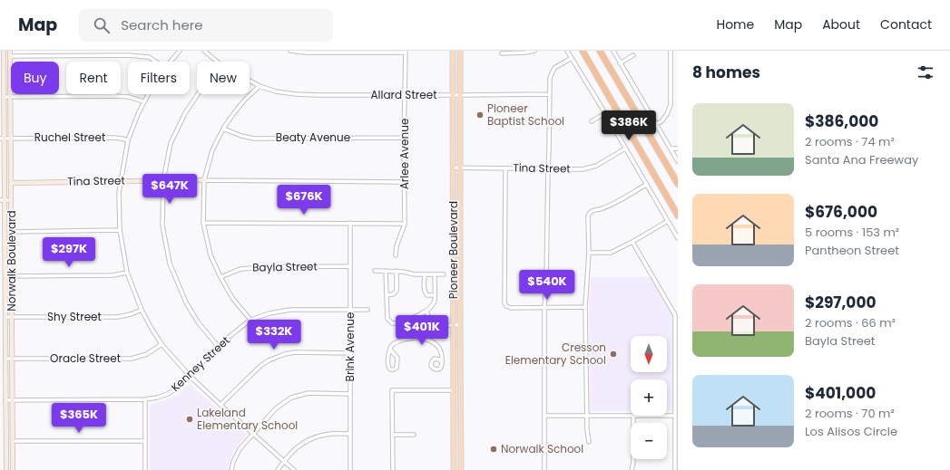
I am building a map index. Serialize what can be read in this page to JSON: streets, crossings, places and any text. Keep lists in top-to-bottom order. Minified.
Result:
{"streets":{"main road":["Tina Street","Pioneer Boulevard","Norwalk Boulevard"],"street":["Allard Street","Ruchel Street","Beaty Avenue","Arlee Avenue","Bayla Street","Shy Street","Brink Avenue","Oracle Street","Kenney Street"]},"crossings":[["Allard Street","Arlee Avenue"],["Allard Street","Pioneer Boulevard"],["Ruchel Street","Norwalk Boulevard"],["Beaty Avenue","Arlee Avenue"],["Arlee Avenue","Tina Street"],["Tina Street","Pioneer Boulevard"],["Tina Street","Norwalk Boulevard"],["Norwalk Boulevard","Shy Street"],["Norwalk Boulevard","Oracle Street"],["Norwalk Boulevard","Kenney Street"],["Bayla Street","Brink Avenue"],["Brink Avenue","Kenney Street"]],"places":["Pioneer Baptist School","Cresson Elementary School","Lakeland Elementary School","Norwalk School"],"north":"bottom","page":{"header":"Map","search":"Search here","nav":["Home","Map","About","Contact"],"heading":"8 homes","chip":["Buy","Rent","Filters","New"],"list":[{"name":"$386,000","note":"2 rooms · 74 m² · Santa Ana Freeway"},{"name":"$676,000","note":"5 rooms · 153 m² · Pantheon Street"},{"name":"$297,000","note":"2 rooms · 66 m² · Bayla Street"},{"name":"$401,000","note":"2 rooms · 70 m² · Los Alisos Circle"}],"price":["$386K","$647K","$676K","$297K","$540K","$401K","$332K","$365K"],"map_buttons":["+","−"]}}
